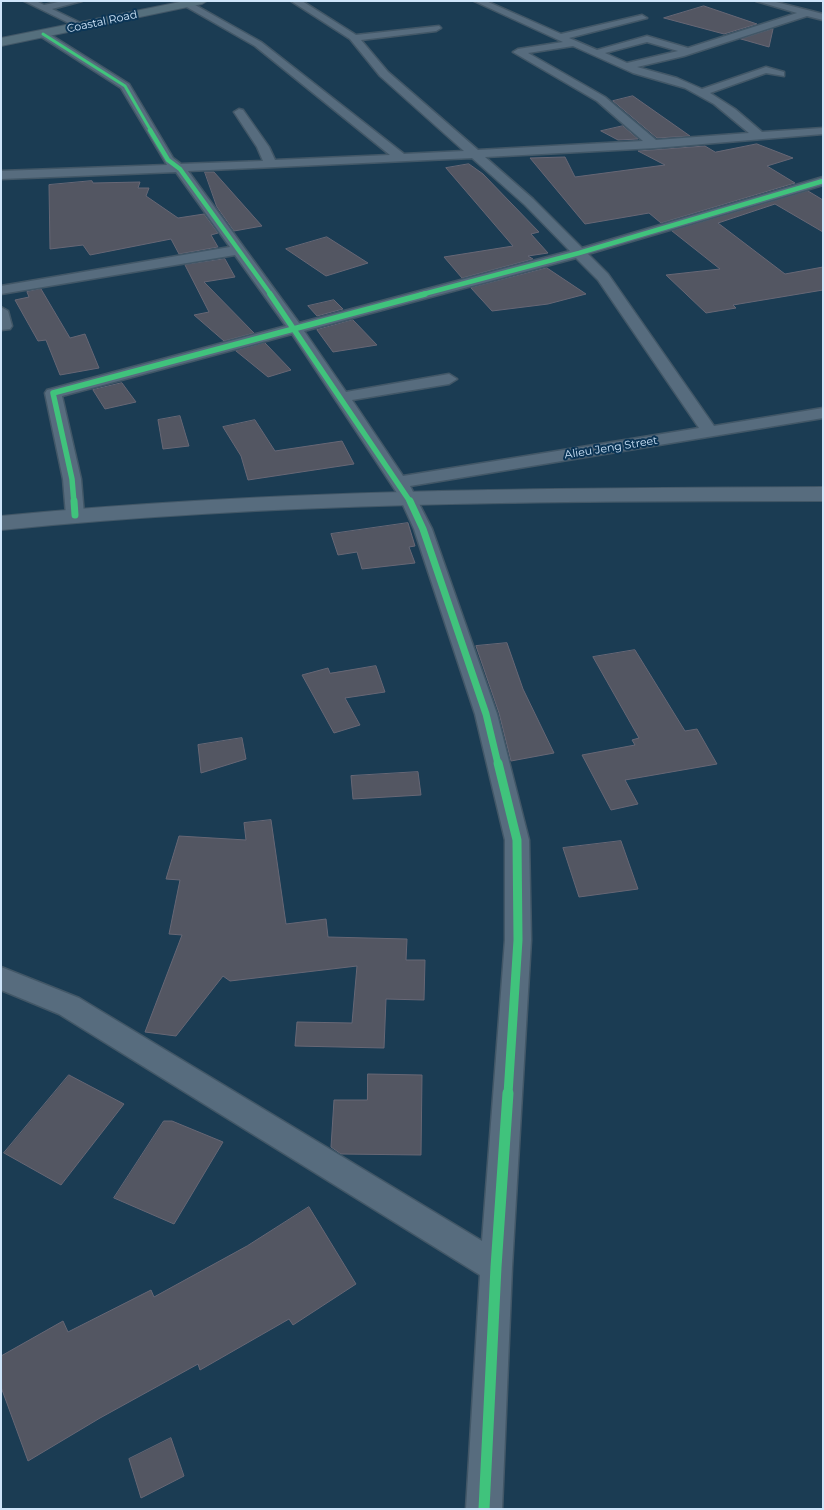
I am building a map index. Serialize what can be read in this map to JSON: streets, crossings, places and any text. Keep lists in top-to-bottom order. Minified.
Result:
{"streets":{"main road":["Coastal Road"],"street":["Alieu Jeng Street"]}}
